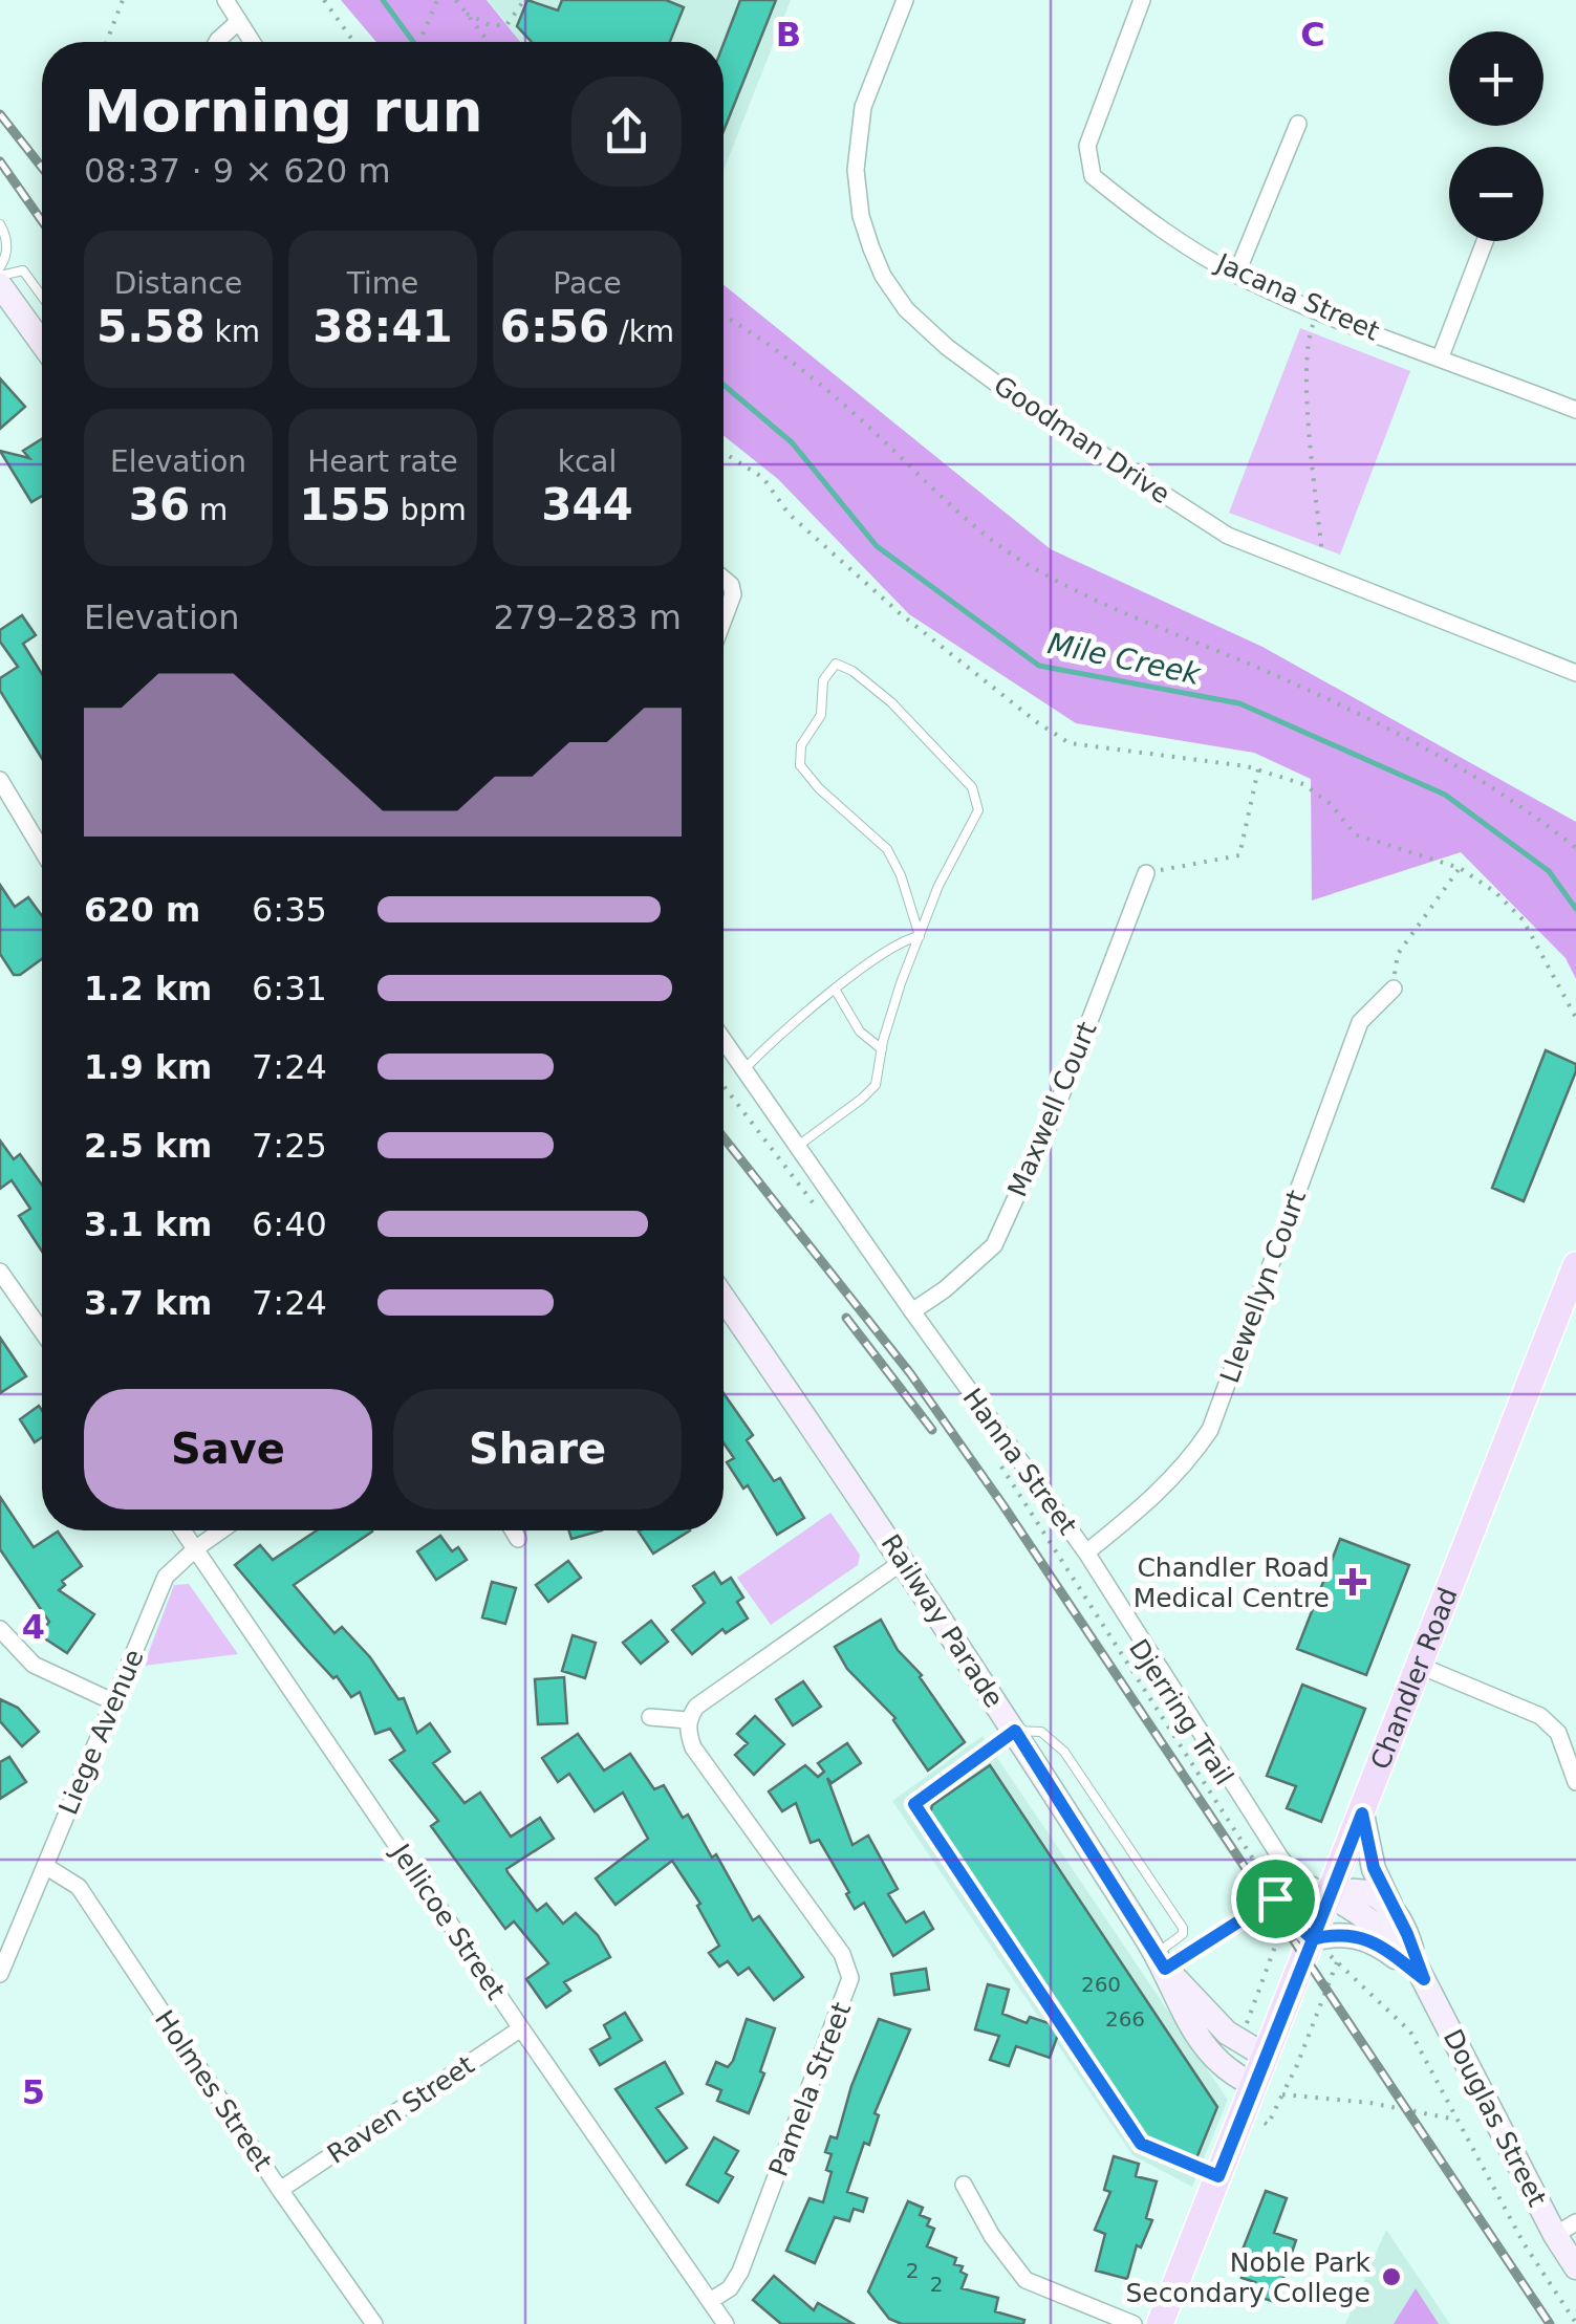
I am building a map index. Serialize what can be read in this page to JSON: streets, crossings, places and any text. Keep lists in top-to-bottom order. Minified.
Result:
{"streets":{"main road":["Railway Parade","Chandler Road","Douglas Street"],"street":["Jacana Street","Goodman Drive","Maxwell Court","Llewellyn Court","Hanna Street","Liege Avenue","Jellicoe Street","Pamela Street","Holmes Street","Raven Street"],"path":["Djerring Trail"]},"crossings":[["Maxwell Court","Hanna Street"],["Llewellyn Court","Hanna Street"],["Hanna Street","Chandler Road"],["Hanna Street","Douglas Street"],["Railway Parade","Chandler Road"],["Chandler Road","Djerring Trail"],["Chandler Road","Douglas Street"],["Liege Avenue","Jellicoe Street"],["Liege Avenue","Holmes Street"],["Jellicoe Street","Pamela Street"],["Jellicoe Street","Raven Street"],["Holmes Street","Raven Street"]],"water":["Mile Creek"],"places":{"health":["Chandler Road Medical Centre"],"other":["Noble Park Secondary College"]},"house_numbers":["260","266","2","2"],"page":{"map_buttons":["+","−"],"heading":["Morning run","08:37 · 9 × 620 m"],"stats":[["Distance","5.58 km"],["Time","38:41"],["Pace","6:56 /km"],["Elevation","36 m"],["Heart rate","155 bpm"],["kcal","344"]],"chart":["Elevation","279–283 m"],"list":[{"name":"620 m","note":"6:35"},{"name":"1.2 km","note":"6:31"},{"name":"1.9 km","note":"7:24"},{"name":"2.5 km","note":"7:25"},{"name":"3.1 km","note":"6:40"},{"name":"3.7 km","note":"7:24"}],"buttons":["Save","Share"]},"grid":{"columns":["B","C"],"rows":["4","5"]}}
